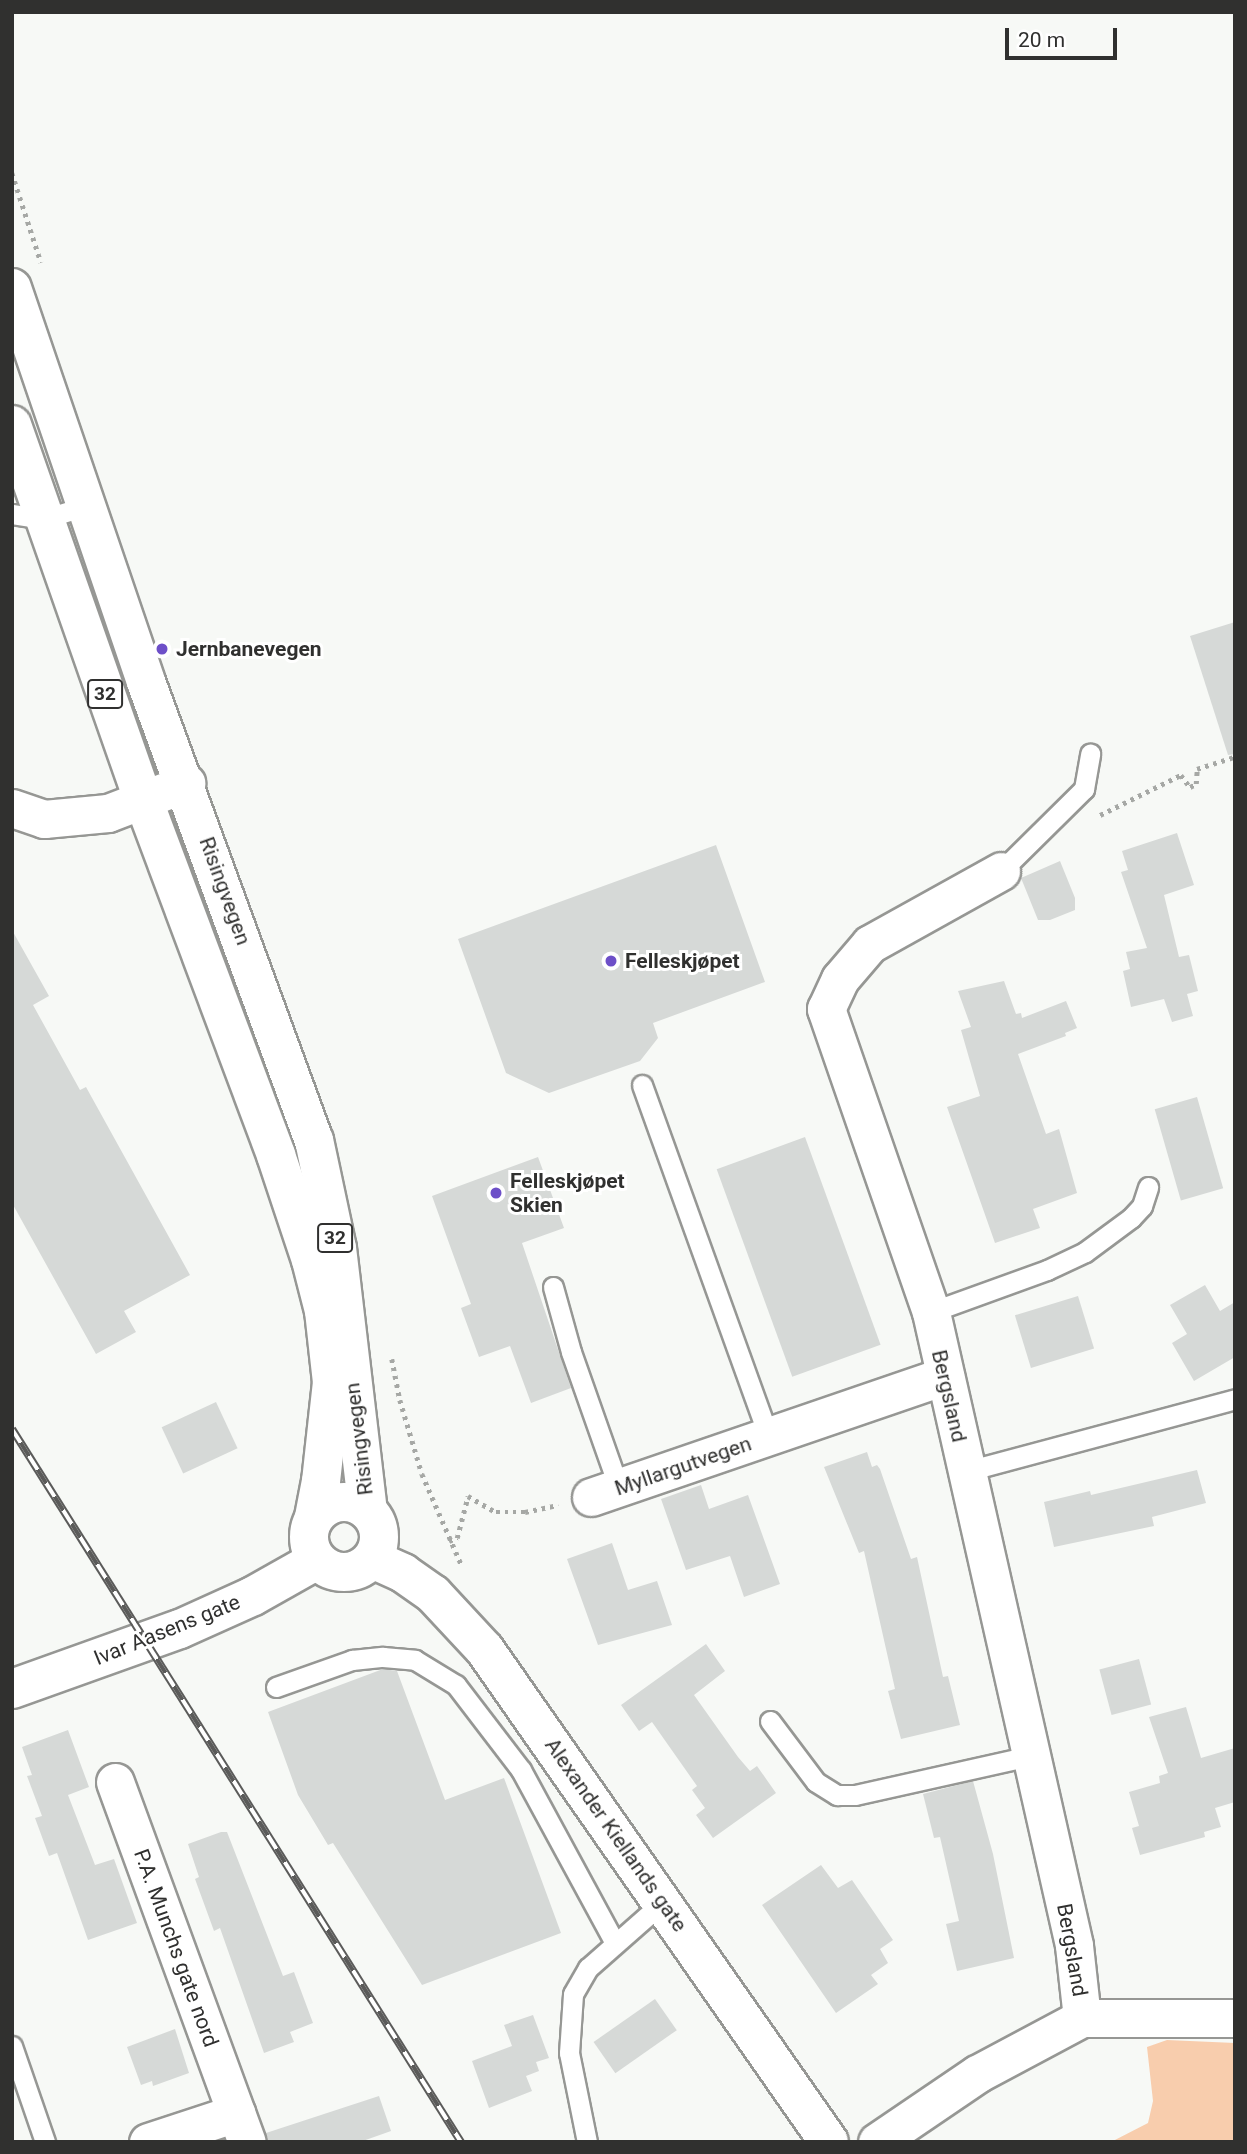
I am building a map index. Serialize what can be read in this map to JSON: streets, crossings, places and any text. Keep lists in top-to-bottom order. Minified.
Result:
{"streets":{"main road":["32","Risingvegen","Ivar Aasens gate","Alexander Kiellands gate"],"street":["Bergsland","Myllargutvegen","P.A. Munchs gate nord"]},"crossings":[["Risingvegen","Ivar Aasens gate"],["Risingvegen","Alexander Kiellands gate"],["Bergsland","Myllargutvegen"],["Ivar Aasens gate","Alexander Kiellands gate"]],"places":["Jernbanevegen","Felleskjøpet","Felleskjøpet Skien"],"scale_bar":"20 m"}
